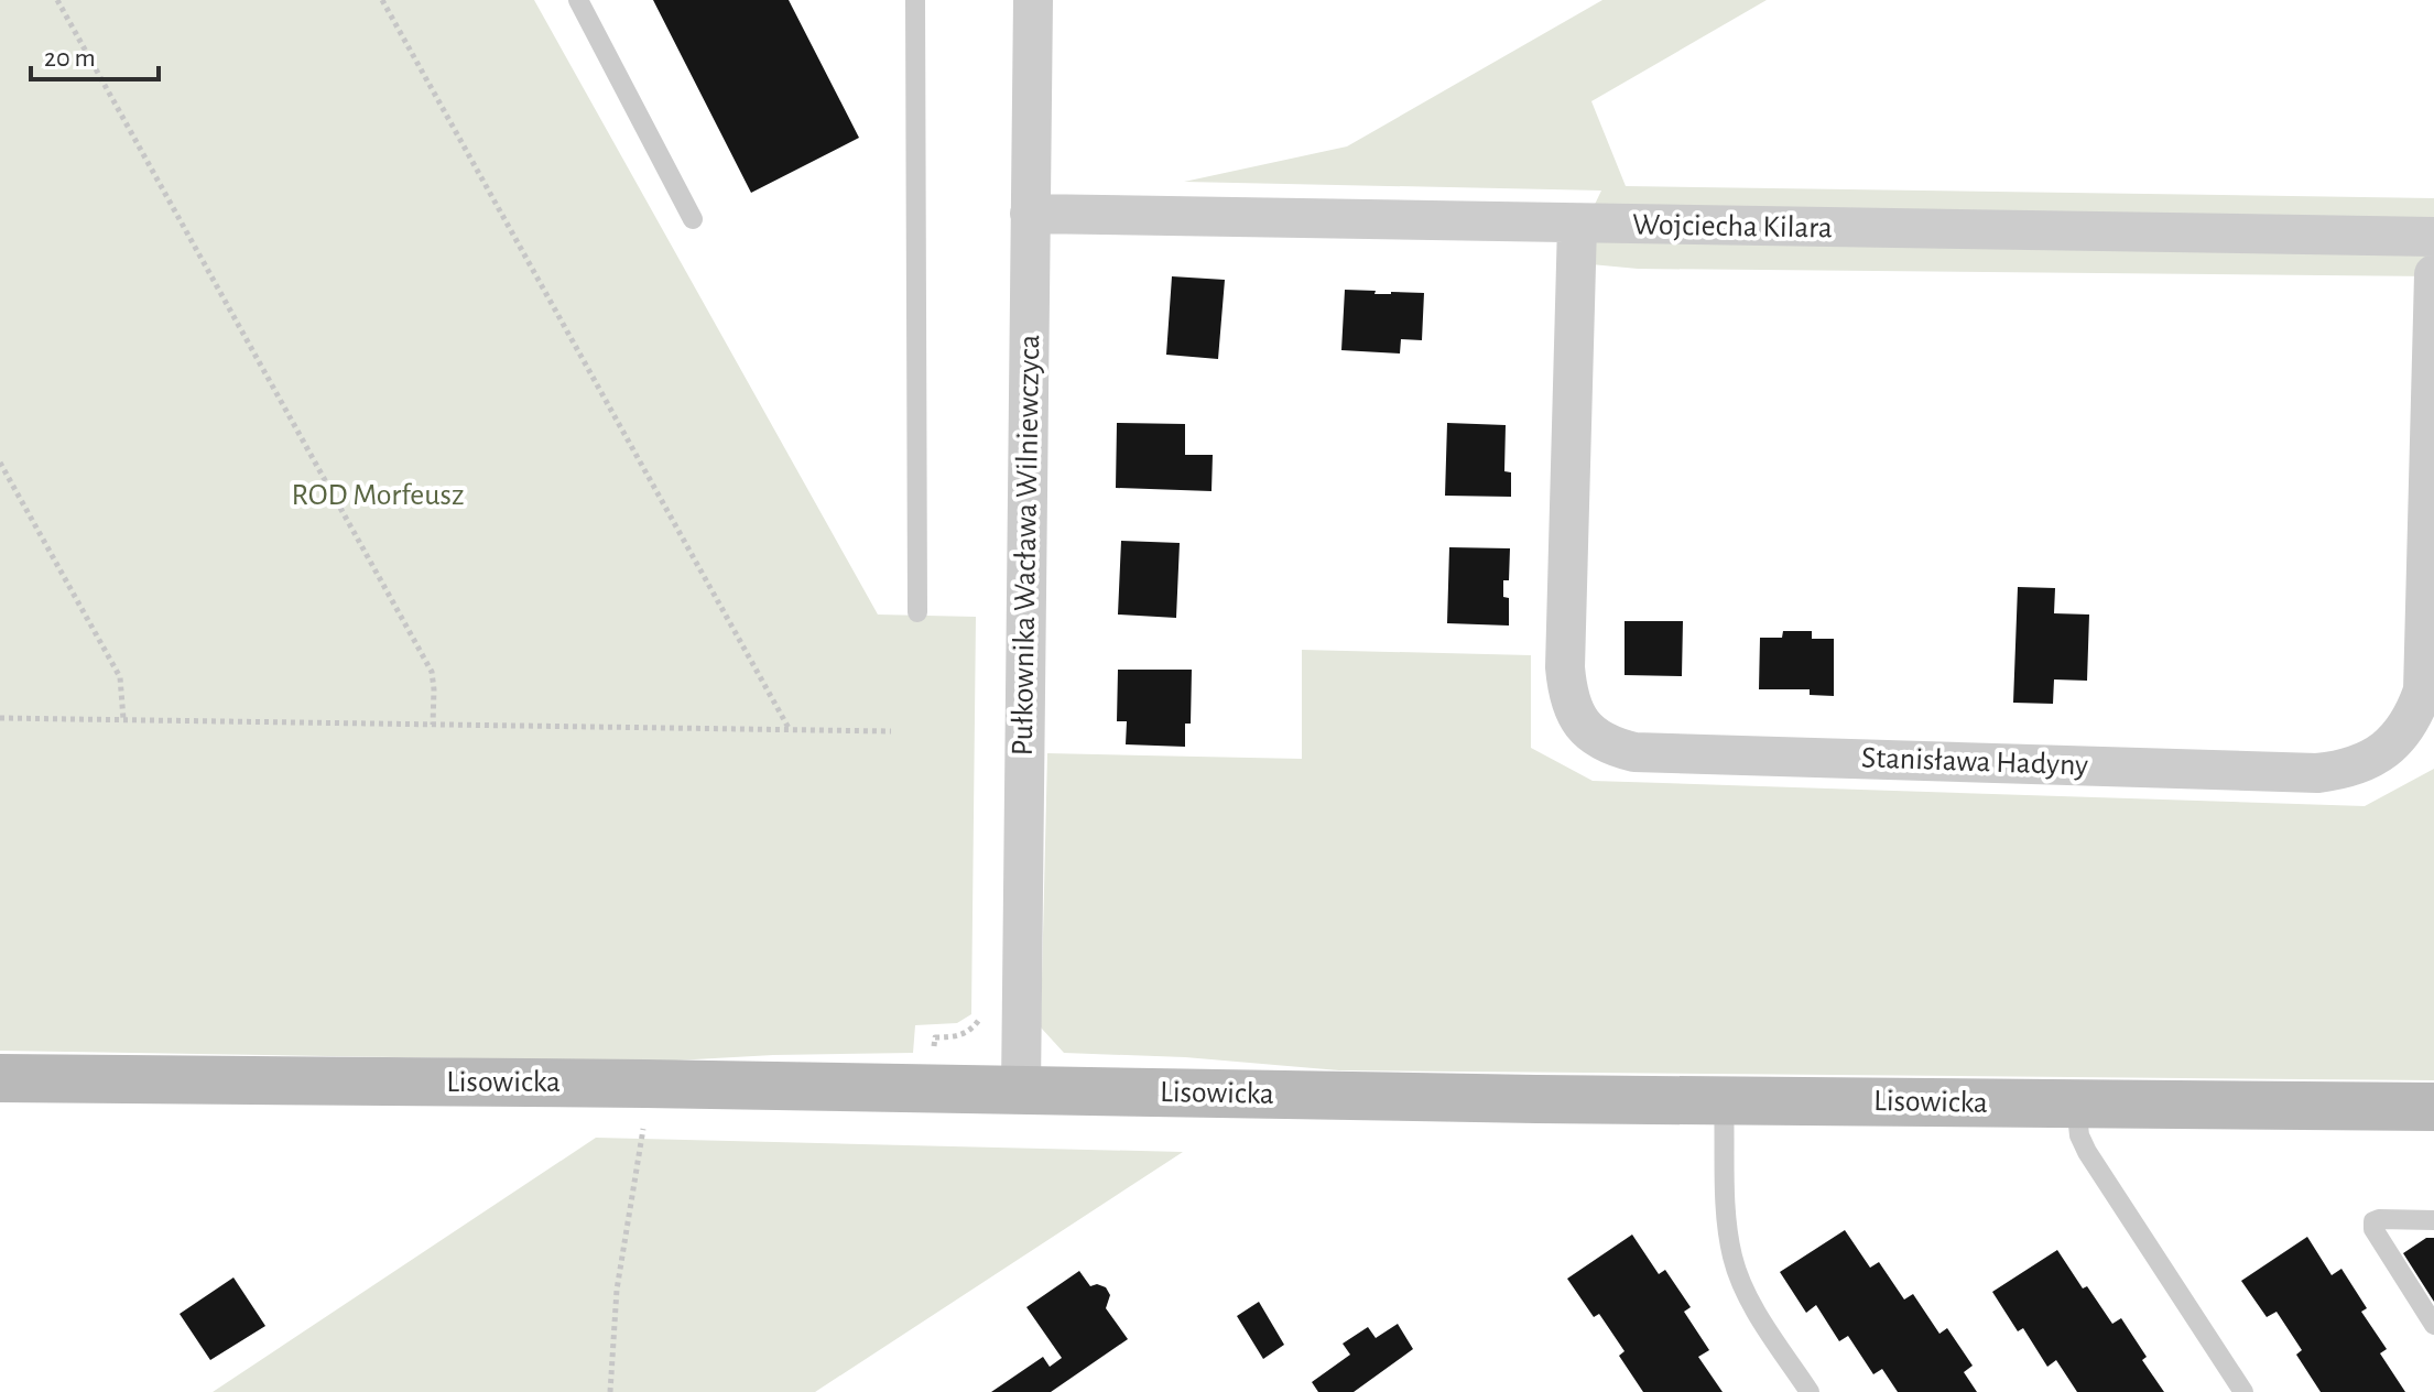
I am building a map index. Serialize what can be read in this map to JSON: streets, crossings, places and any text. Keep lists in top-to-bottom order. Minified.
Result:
{"streets":{"main road":["Lisowicka"],"street":["Wojciecha Kilara","Pułkownika Wacława Wilniewczyca","Stanisława Hadyny"]},"crossings":[["Wojciecha Kilara","Pułkownika Wacława Wilniewczyca"],["Wojciecha Kilara","Stanisława Hadyny"],["Pułkownika Wacława Wilniewczyca","Lisowicka"]],"parks":["ROD Morfeusz"],"scale_bar":"20 m"}
